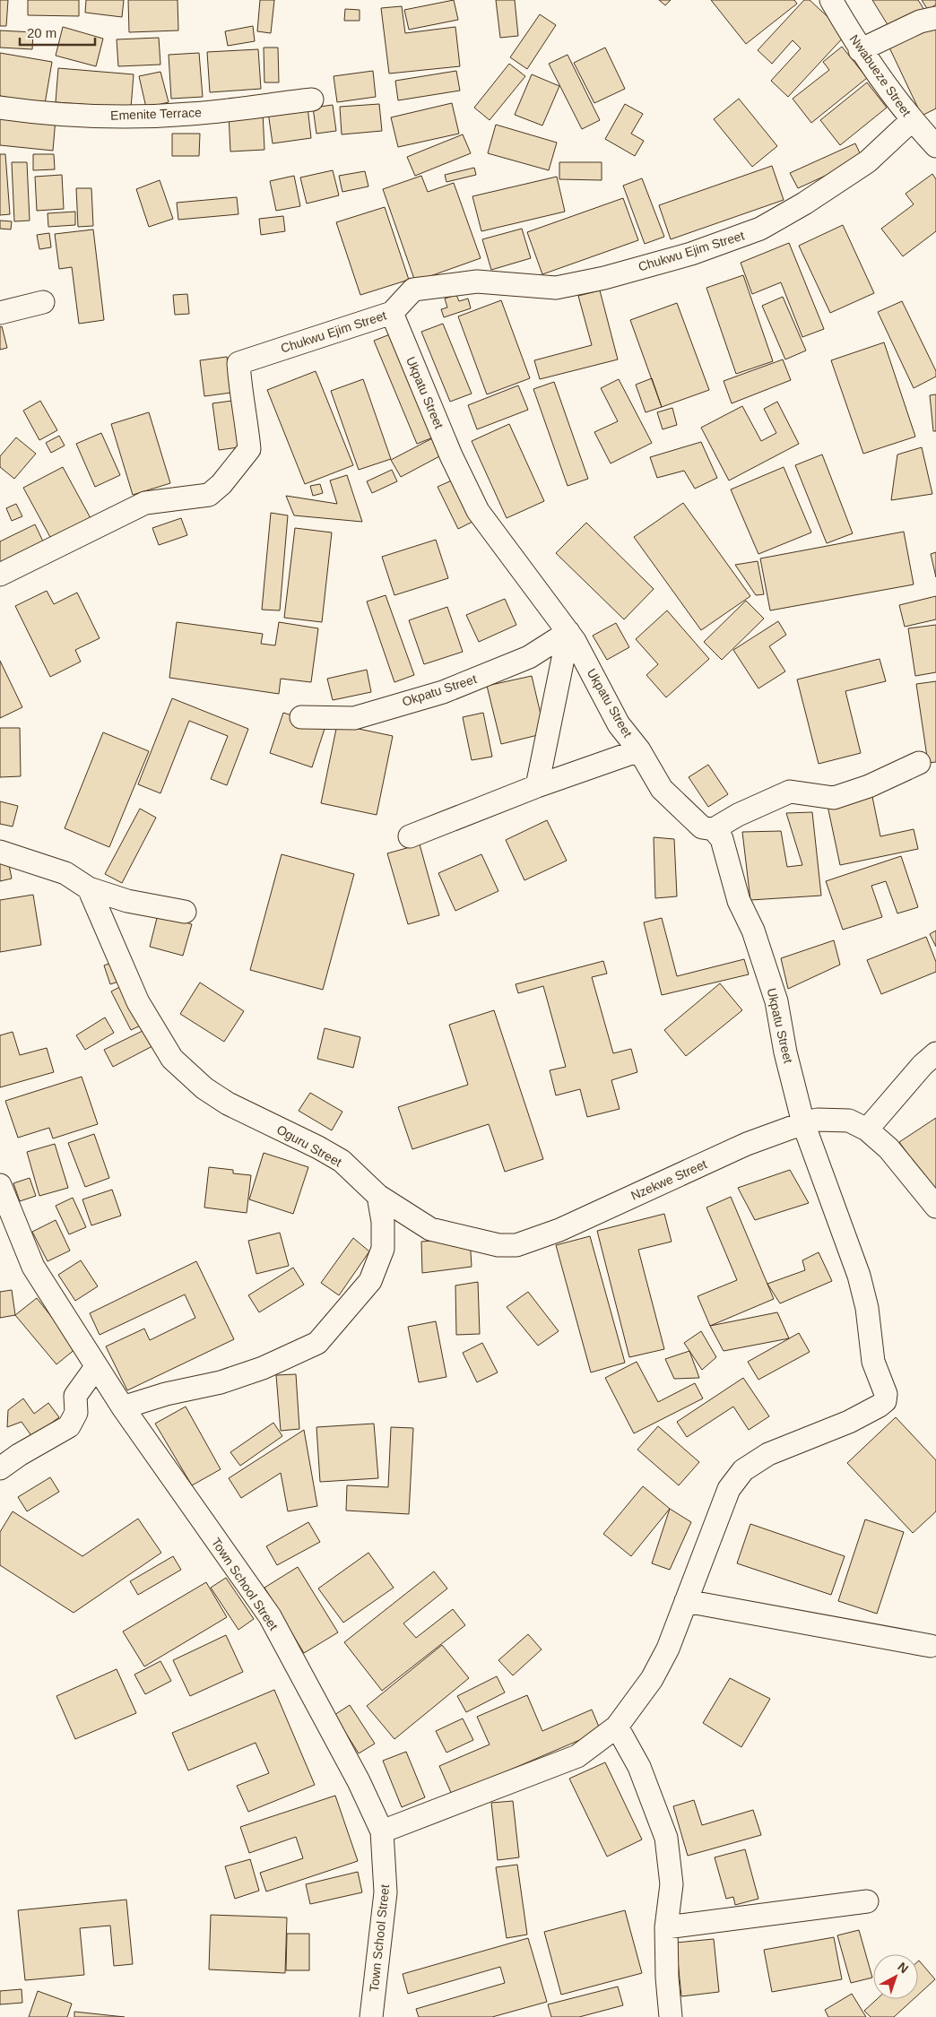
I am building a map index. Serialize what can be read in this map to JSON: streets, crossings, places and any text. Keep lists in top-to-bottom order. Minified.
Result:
{"streets":{"street":["Nwabueze Street","Emenite Terrace","Chukwu Ejim Street","Ukpatu Street","Okpatu Street","Oguru Street","Nzekwe Street","Town School Street"]},"crossings":[["Nwabueze Street","Chukwu Ejim Street"],["Chukwu Ejim Street","Ukpatu Street"],["Ukpatu Street","Okpatu Street"],["Ukpatu Street","Nzekwe Street"],["Oguru Street","Nzekwe Street"]],"scale_bar":"20 m","north":"top right"}
